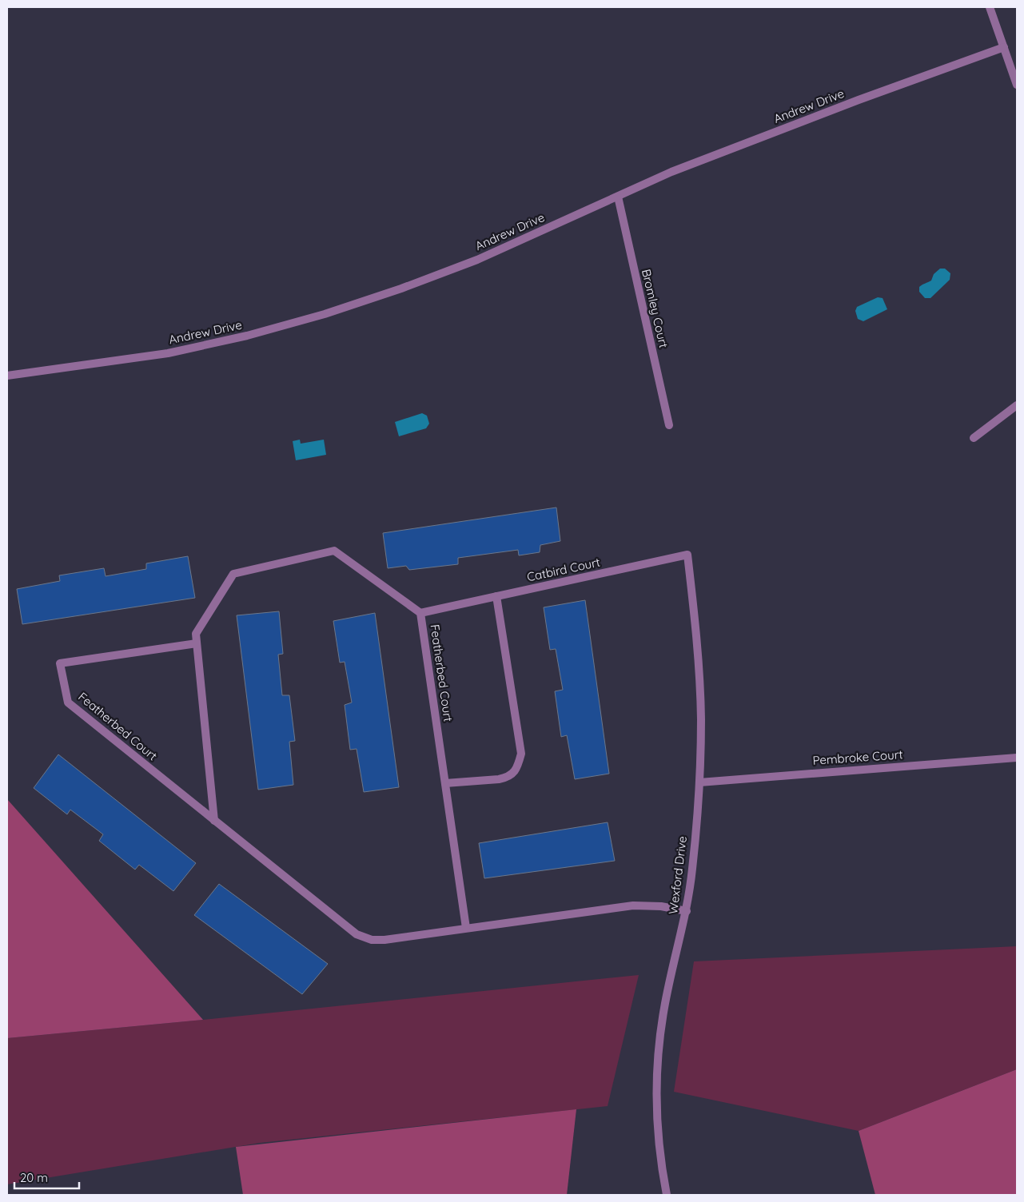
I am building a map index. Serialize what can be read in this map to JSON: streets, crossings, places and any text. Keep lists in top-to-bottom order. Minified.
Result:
{"streets":{"street":["Andrew Drive","Bromley Court","Catbird Court","Featherbed Court","Pembroke Court","Wexford Drive"]},"crossings":[["Andrew Drive","Bromley Court"],["Catbird Court","Featherbed Court"],["Catbird Court","Wexford Drive"],["Featherbed Court","Wexford Drive"],["Pembroke Court","Wexford Drive"]],"scale_bar":"20 m"}
